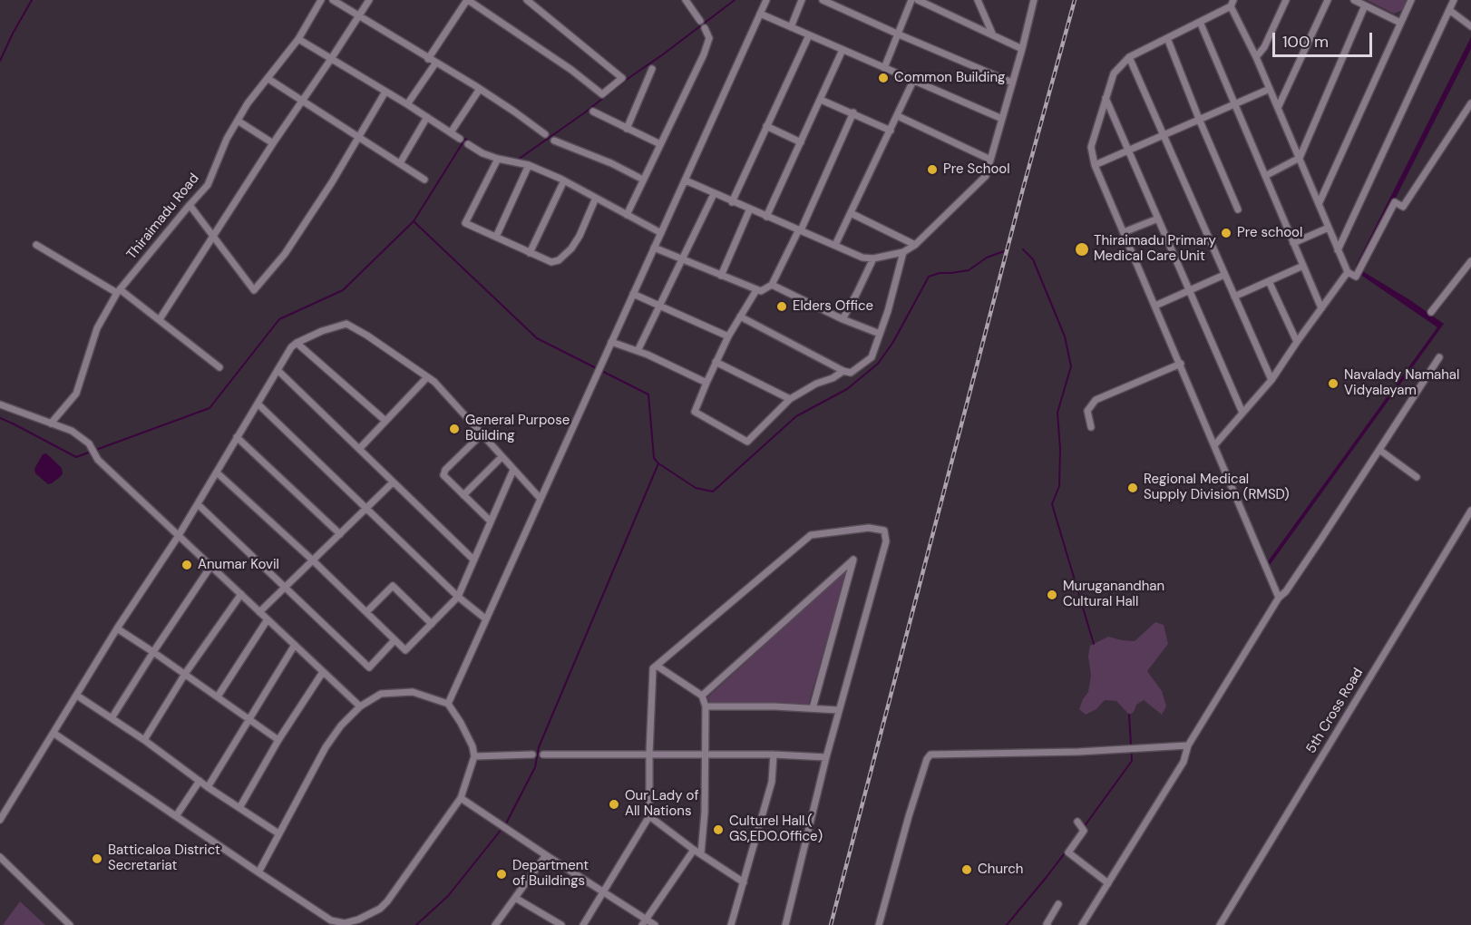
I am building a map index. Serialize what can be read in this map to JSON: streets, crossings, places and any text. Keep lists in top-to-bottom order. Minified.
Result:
{"streets":{"street":["Thiraimadu Road","5th Cross Road"]},"places":["Common Building","Pre School","Pre school","Thiraimadu Primary Medical Care Unit","Elders Office","Navalady Namahal Vidyalayam","General Purpose Building","Regional Medical Supply Division (RMSD)","Anumar Kovil","Muruganandhan Cultural Hall","Our Lady of All Nations","Culturel Hall.( GS,EDO.Office)","Batticaloa District Secretariat","Church","Department of Buildings"],"scale_bar":"100 m"}
